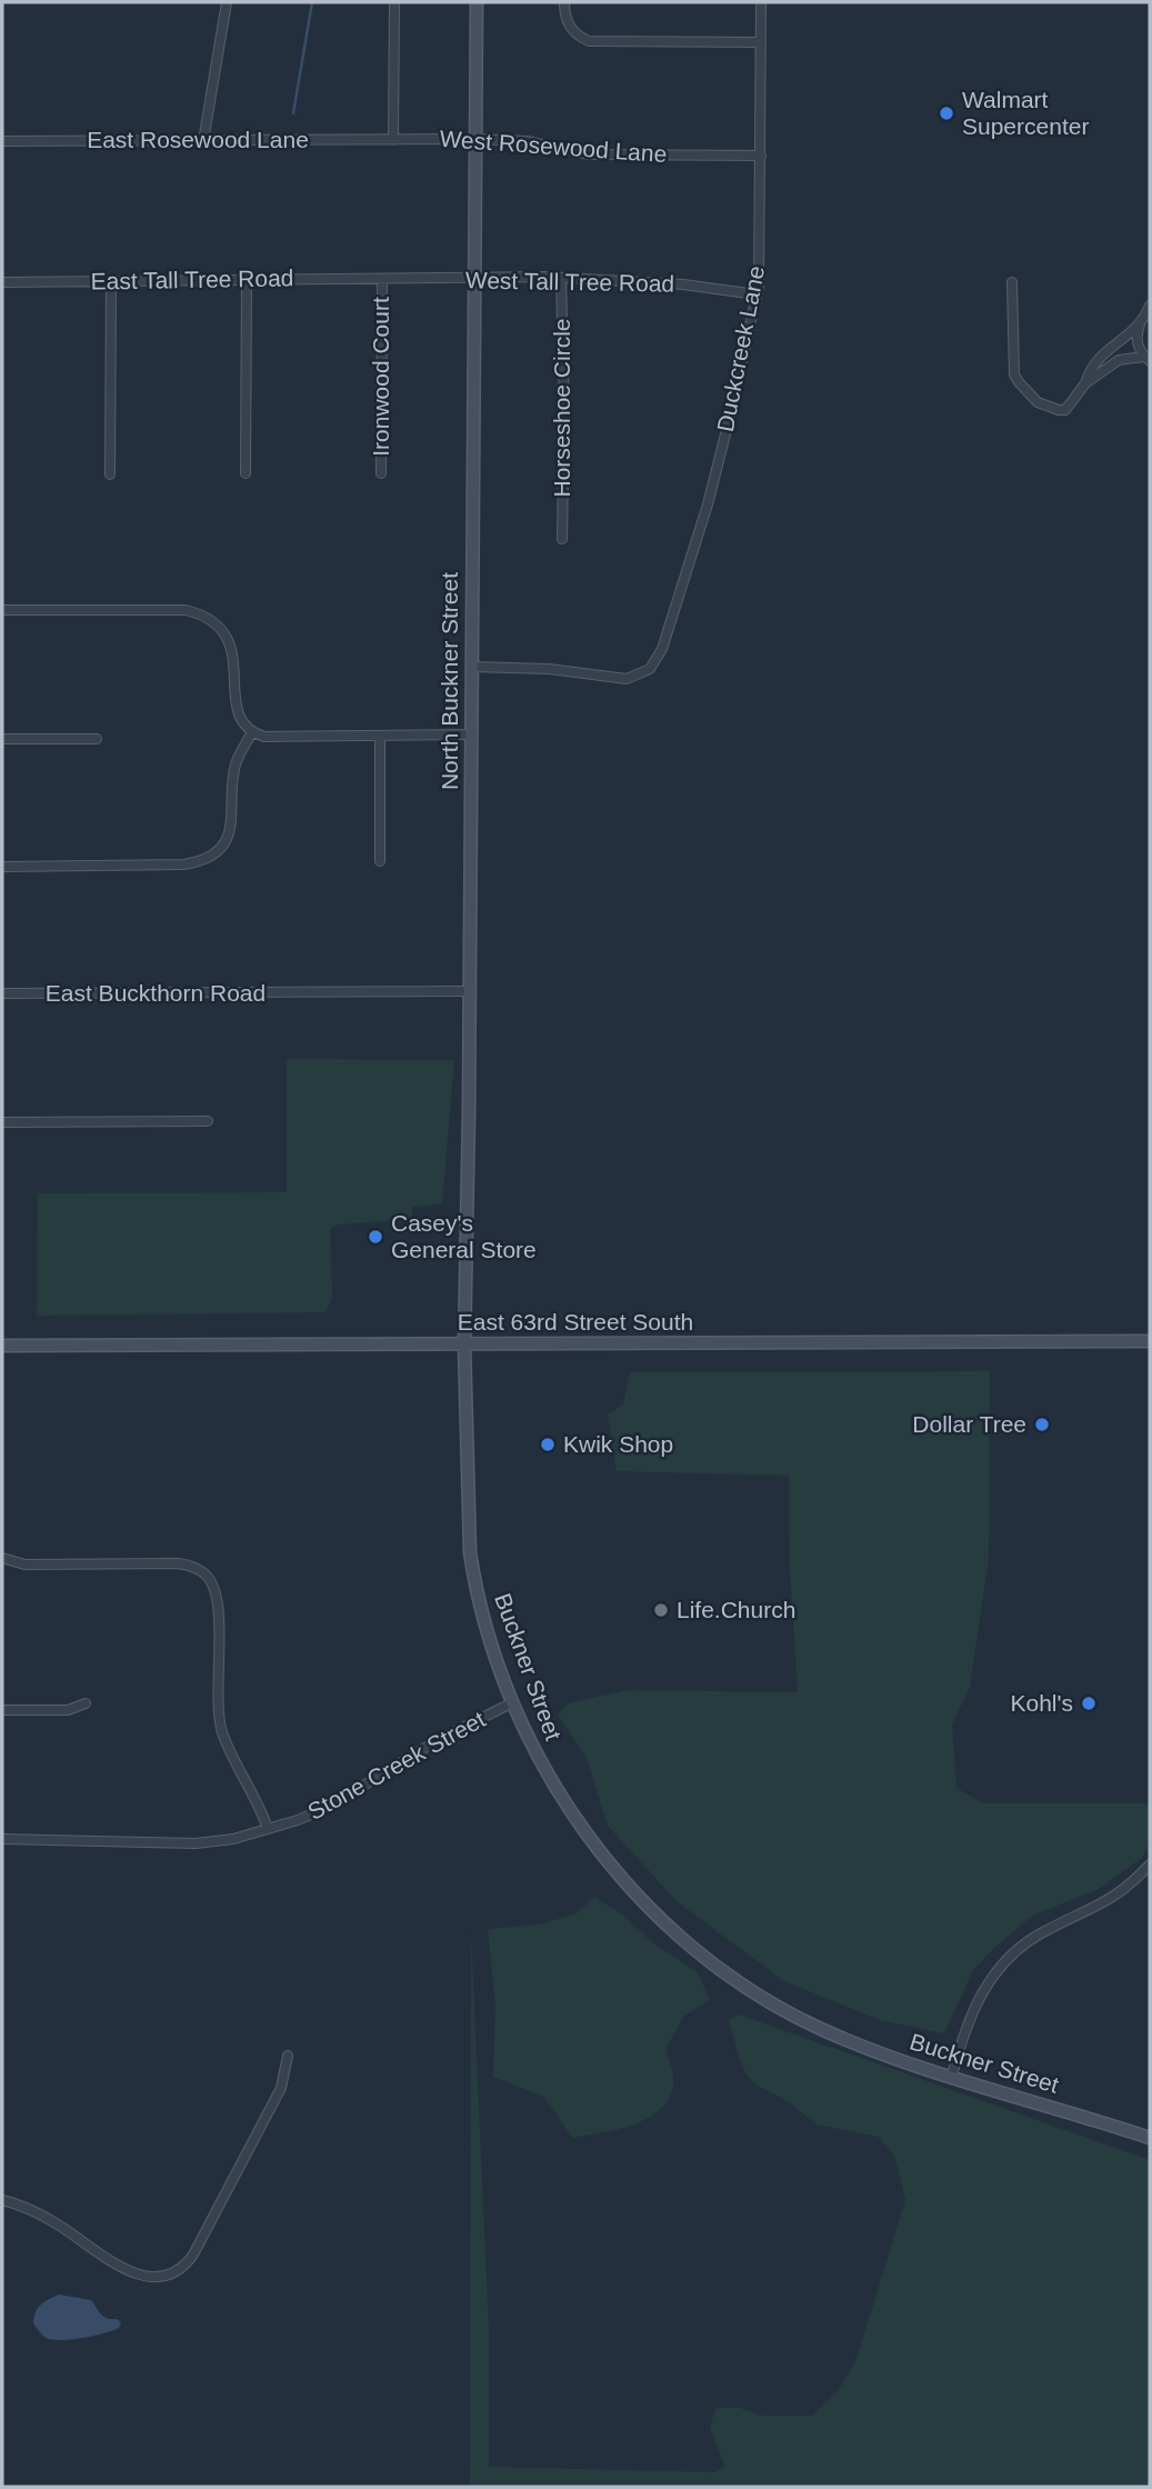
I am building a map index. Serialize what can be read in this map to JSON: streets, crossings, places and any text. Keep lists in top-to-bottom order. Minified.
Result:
{"streets":{"main road":["North Buckner Street","East 63rd Street South","Buckner Street"],"street":["East Rosewood Lane","West Rosewood Lane","East Tall Tree Road","West Tall Tree Road","Duckcreek Lane","Ironwood Court","Horseshoe Circle","East Buckthorn Road","Stone Creek Street"]},"crossings":[["East Rosewood Lane","West Rosewood Lane"],["West Rosewood Lane","Duckcreek Lane"],["West Rosewood Lane","North Buckner Street"],["East Tall Tree Road","West Tall Tree Road"],["East Tall Tree Road","Ironwood Court"],["West Tall Tree Road","Duckcreek Lane"],["West Tall Tree Road","Ironwood Court"],["West Tall Tree Road","Horseshoe Circle"],["West Tall Tree Road","North Buckner Street"],["Duckcreek Lane","North Buckner Street"],["North Buckner Street","East Buckthorn Road"],["North Buckner Street","East 63rd Street South"],["North Buckner Street","Buckner Street"],["Buckner Street","Stone Creek Street"]],"places":["Walmart Supercenter","Casey's General Store","Dollar Tree","Kwik Shop","Life.Church","Kohl's"]}
